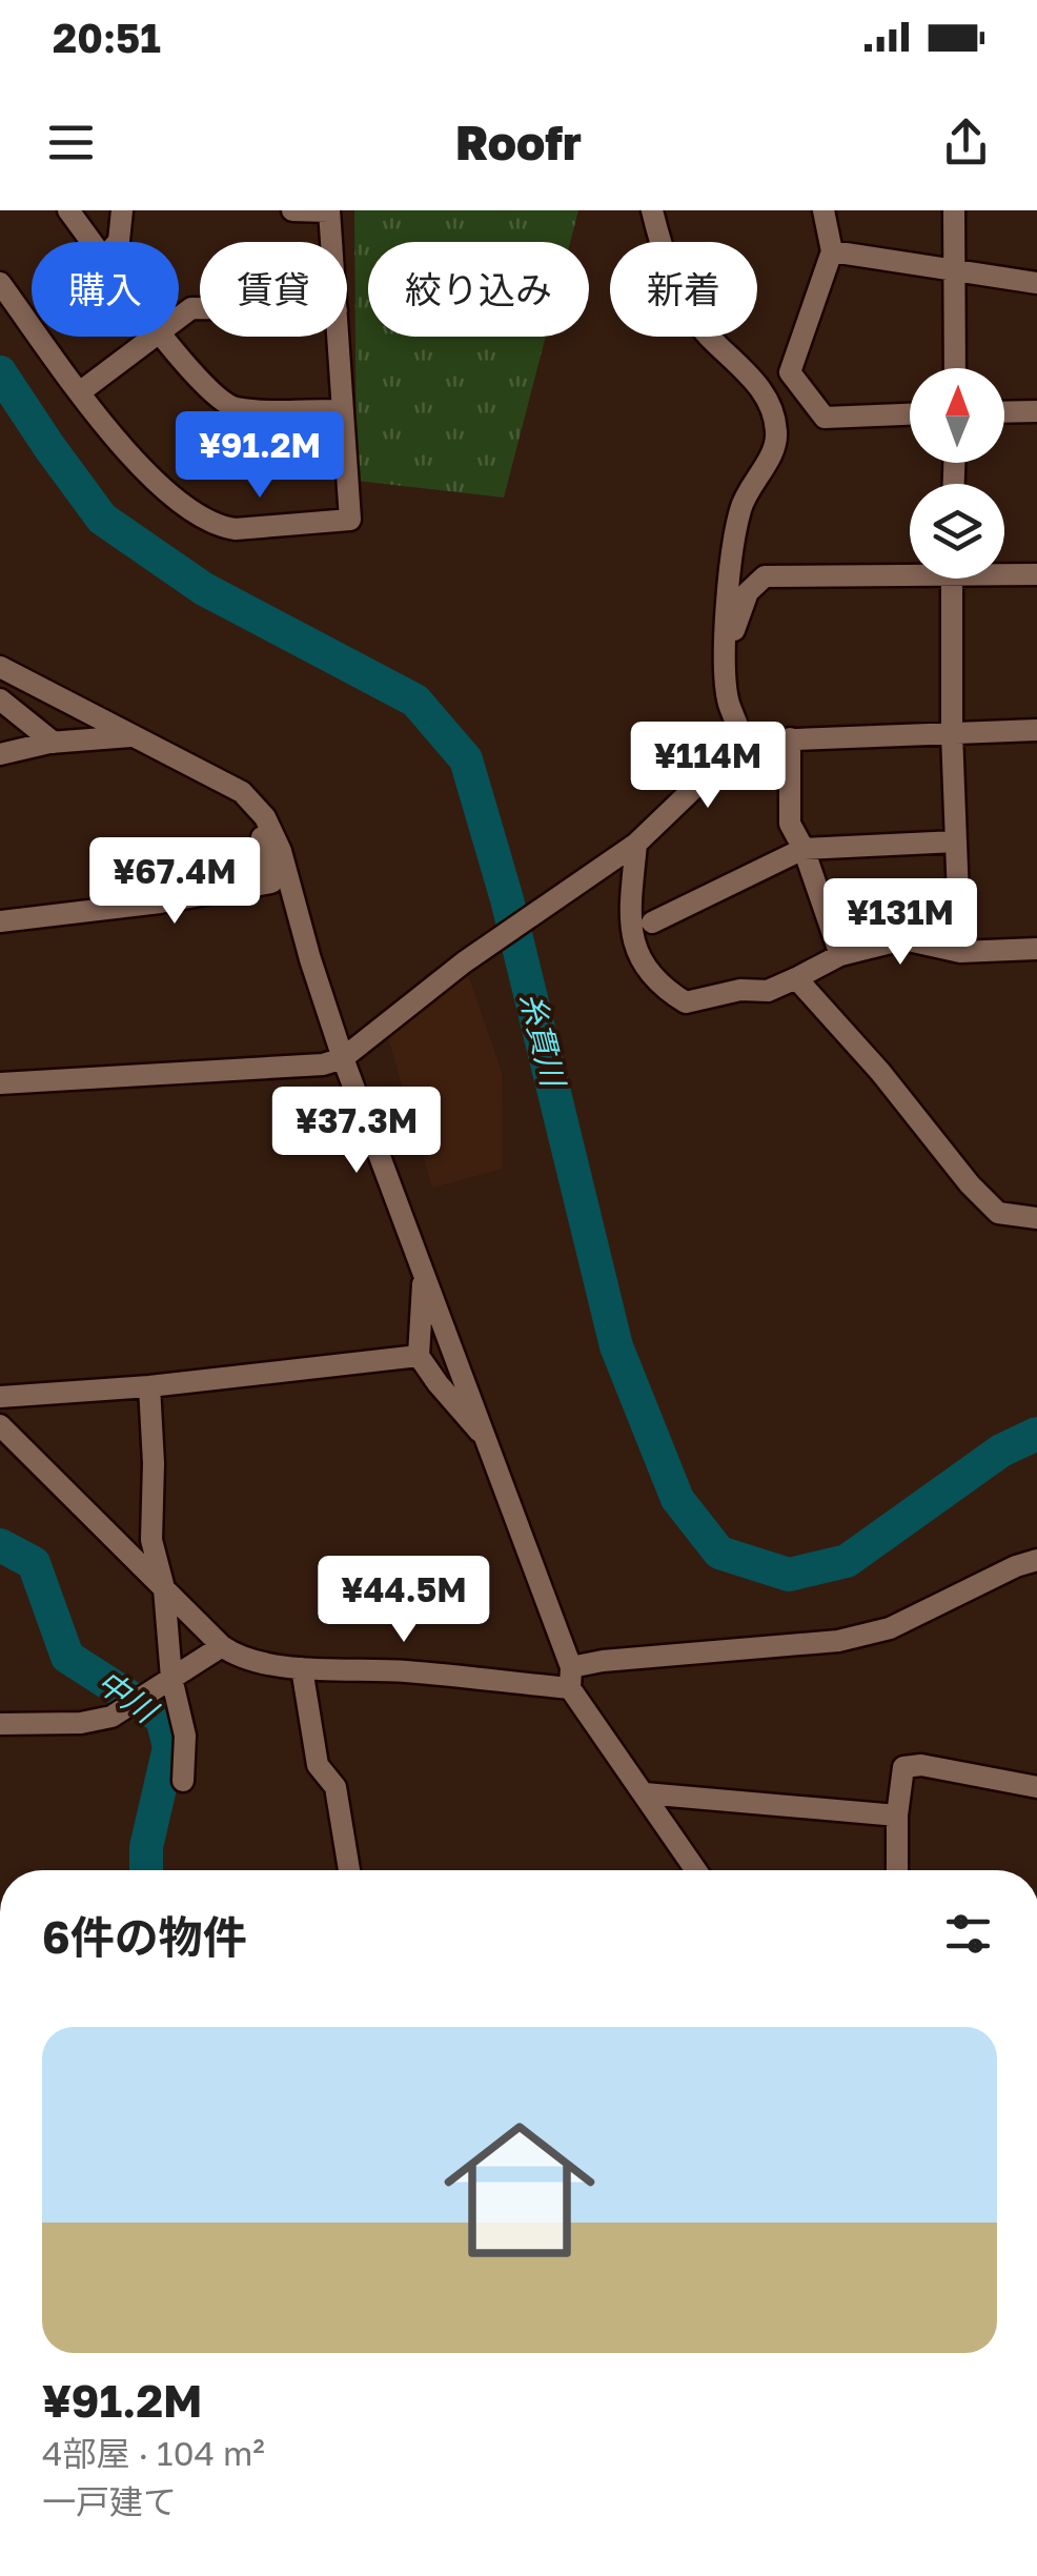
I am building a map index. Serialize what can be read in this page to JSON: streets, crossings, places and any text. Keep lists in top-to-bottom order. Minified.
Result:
{"water":["糸貫川","中川"],"north":"top","page":{"status":"20:51","header":"Roofr","chip":["購入","賃貸","絞り込み","新着"],"price":["¥91.2M","¥114M","¥67.4M","¥131M","¥37.3M","¥44.5M"],"heading":"6件の物件","list":[{"name":"¥91.2M","note":"4部屋 · 104 m² · 一戸建て"}]}}
